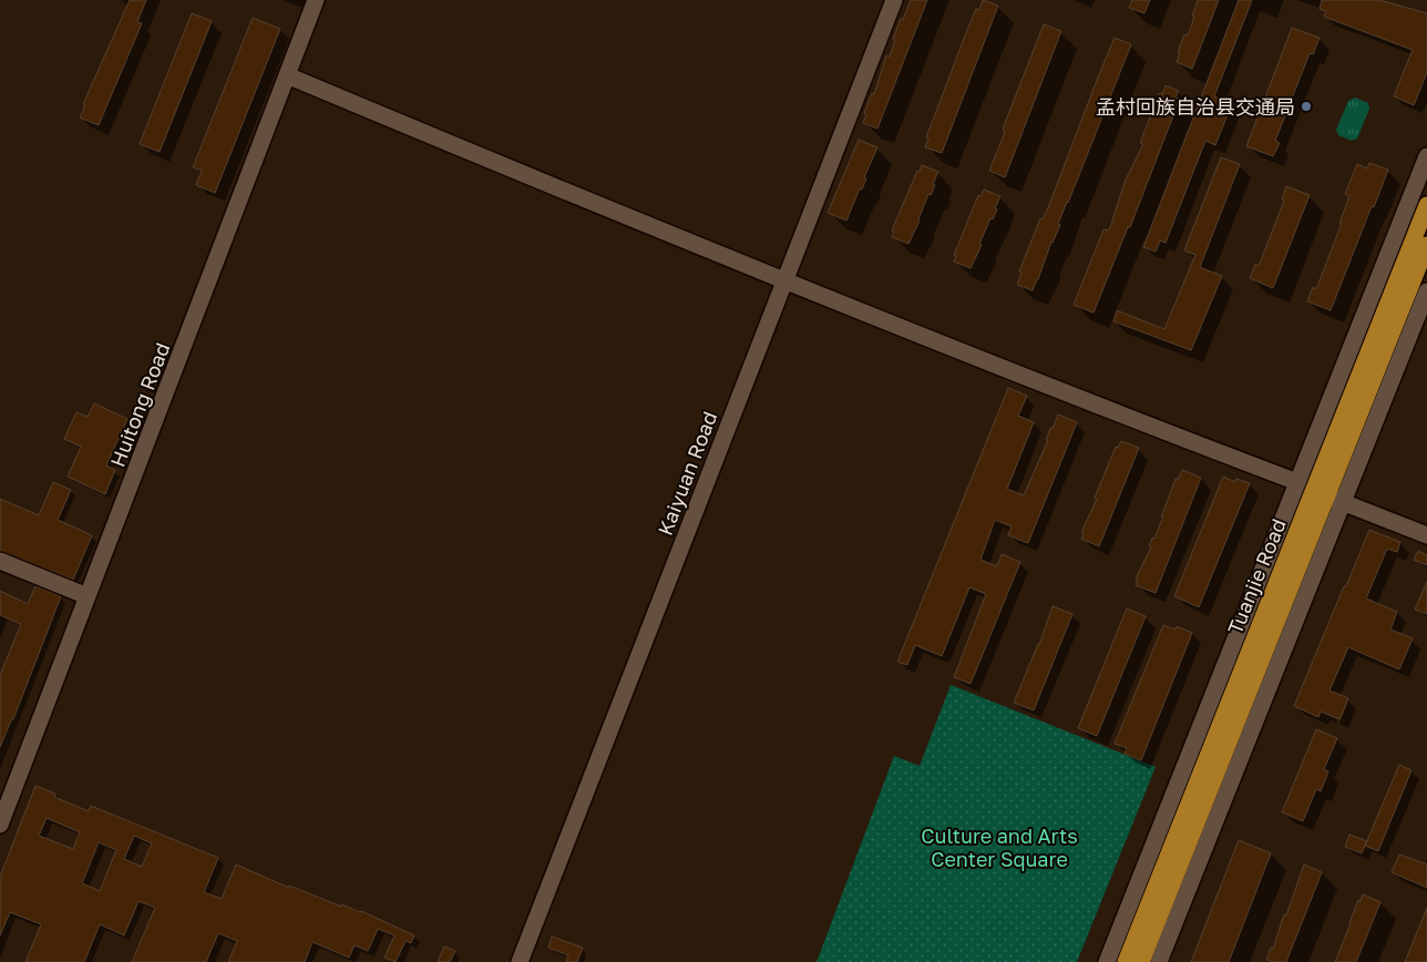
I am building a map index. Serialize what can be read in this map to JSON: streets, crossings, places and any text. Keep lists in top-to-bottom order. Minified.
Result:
{"streets":{"main road":["Tuanjie Road"],"street":["Huitong Road","Kaiyuan Road"]},"parks":["Culture and Arts Center Square"],"places":["孟村回族自治县交通局"]}
